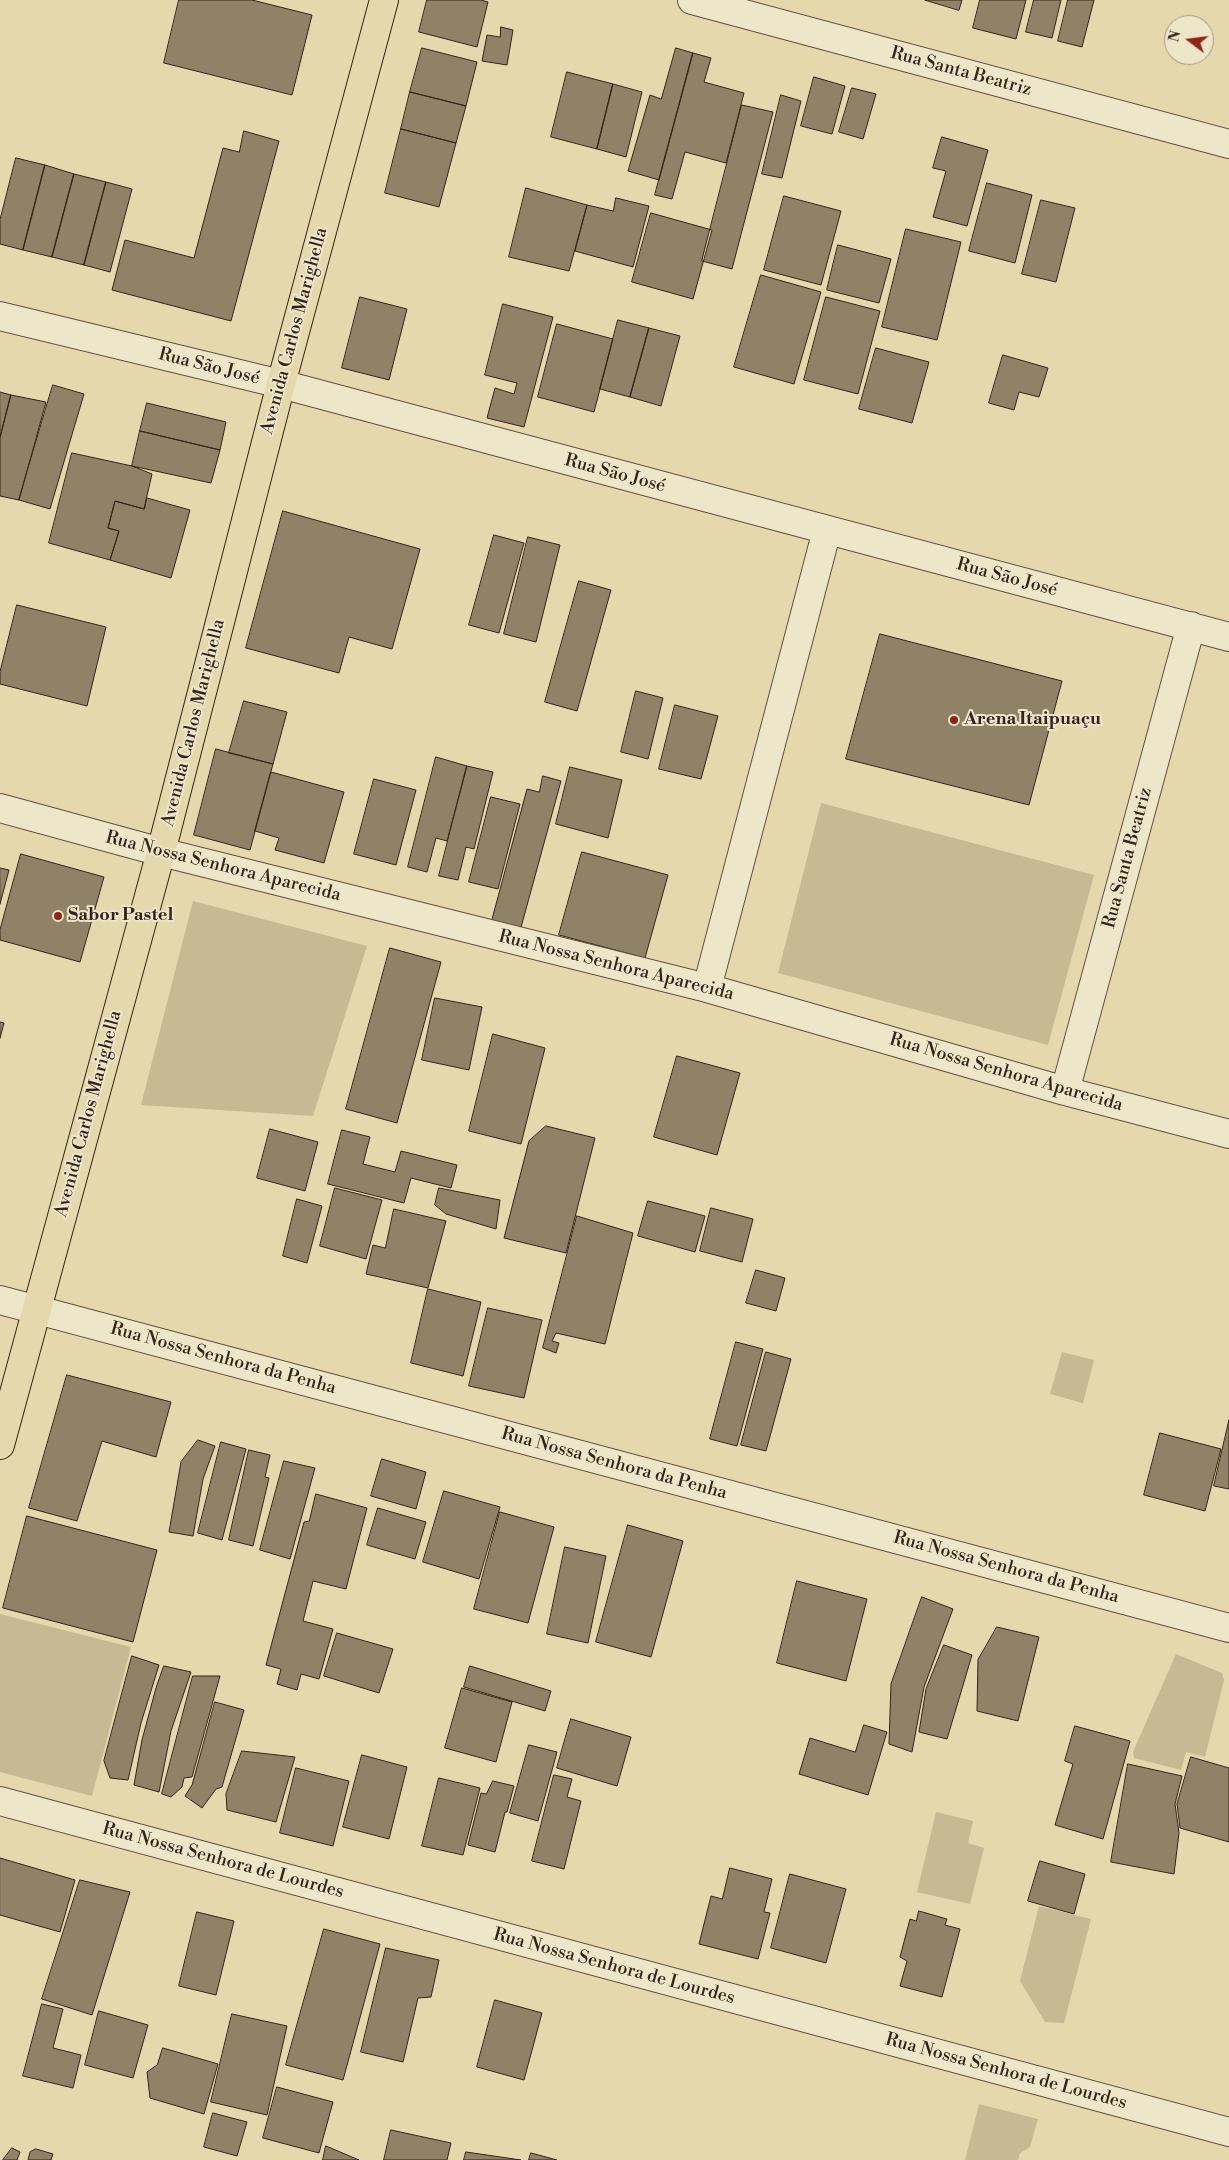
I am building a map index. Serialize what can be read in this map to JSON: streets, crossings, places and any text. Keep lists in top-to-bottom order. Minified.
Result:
{"streets":{"main road":["Avenida Carlos Marighella"],"street":["Rua Santa Beatriz","Rua São José","Rua Nossa Senhora Aparecida","Rua Nossa Senhora da Penha","Rua Nossa Senhora de Lourdes"]},"crossings":[["Rua Santa Beatriz","Rua São José"],["Rua Santa Beatriz","Rua Nossa Senhora Aparecida"],["Avenida Carlos Marighella","Rua São José"],["Avenida Carlos Marighella","Rua Nossa Senhora Aparecida"],["Avenida Carlos Marighella","Rua Nossa Senhora da Penha"]],"places":["Arena Itaipuaçu","Sabor Pastel"],"north":"left"}
